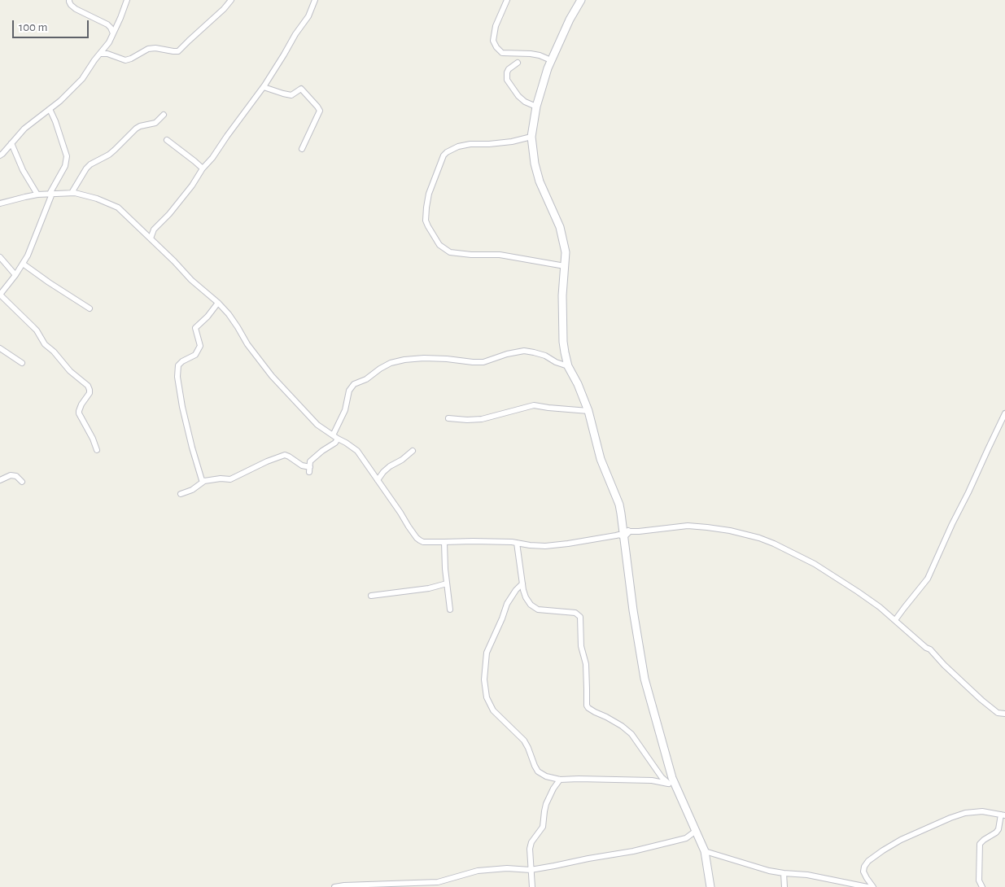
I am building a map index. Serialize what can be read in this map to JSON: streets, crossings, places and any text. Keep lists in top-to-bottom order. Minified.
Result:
{"scale_bar":"100 m"}
